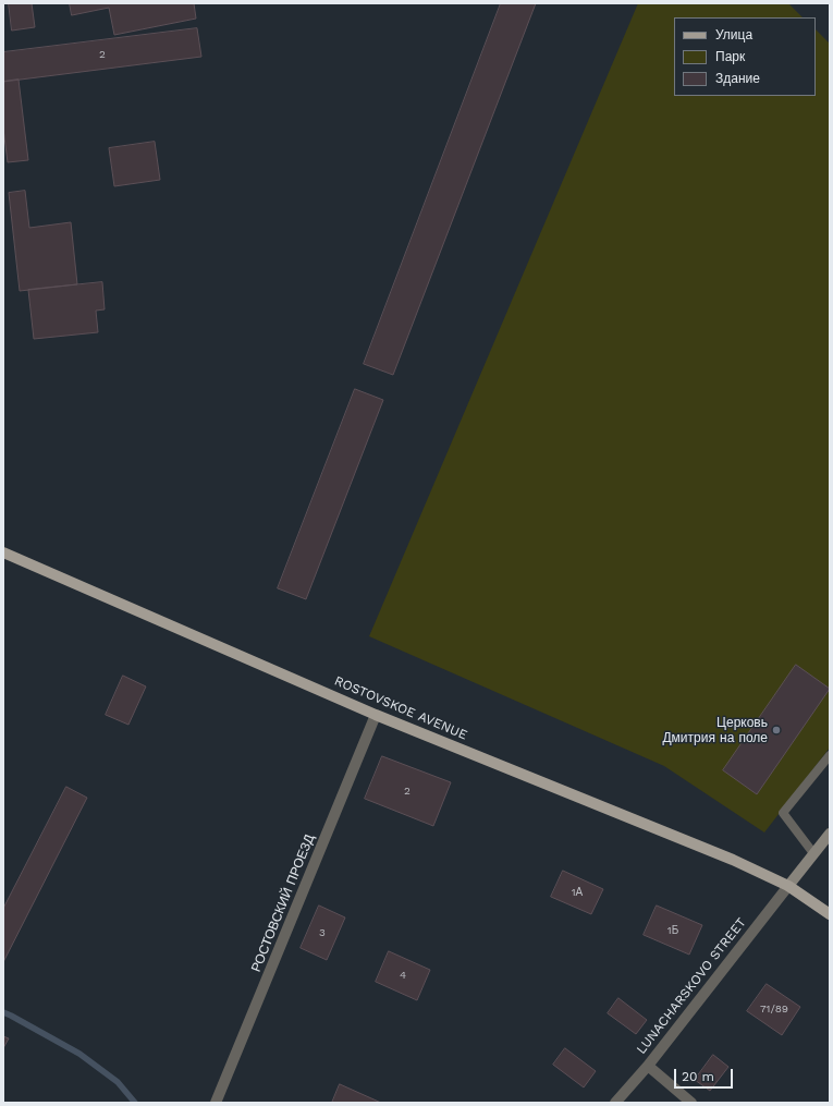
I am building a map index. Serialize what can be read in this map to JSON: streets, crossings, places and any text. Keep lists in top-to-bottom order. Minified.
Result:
{"streets":{"main road":["ROSTOVSKOE AVENUE"],"street":["РОСТОВСКИЙ ПРОЕЗД","LUNACHARSKOVO STREET"]},"crossings":[["ROSTOVSKOE AVENUE","РОСТОВСКИЙ ПРОЕЗД"],["ROSTOVSKOE AVENUE","LUNACHARSKOVO STREET"]],"places":["Церковь Дмитрия на поле"],"house_numbers":["2","2","1А","1Б","3","4","71/89"],"legend":["Улица","Парк","Здание"],"scale_bar":"20 m"}
